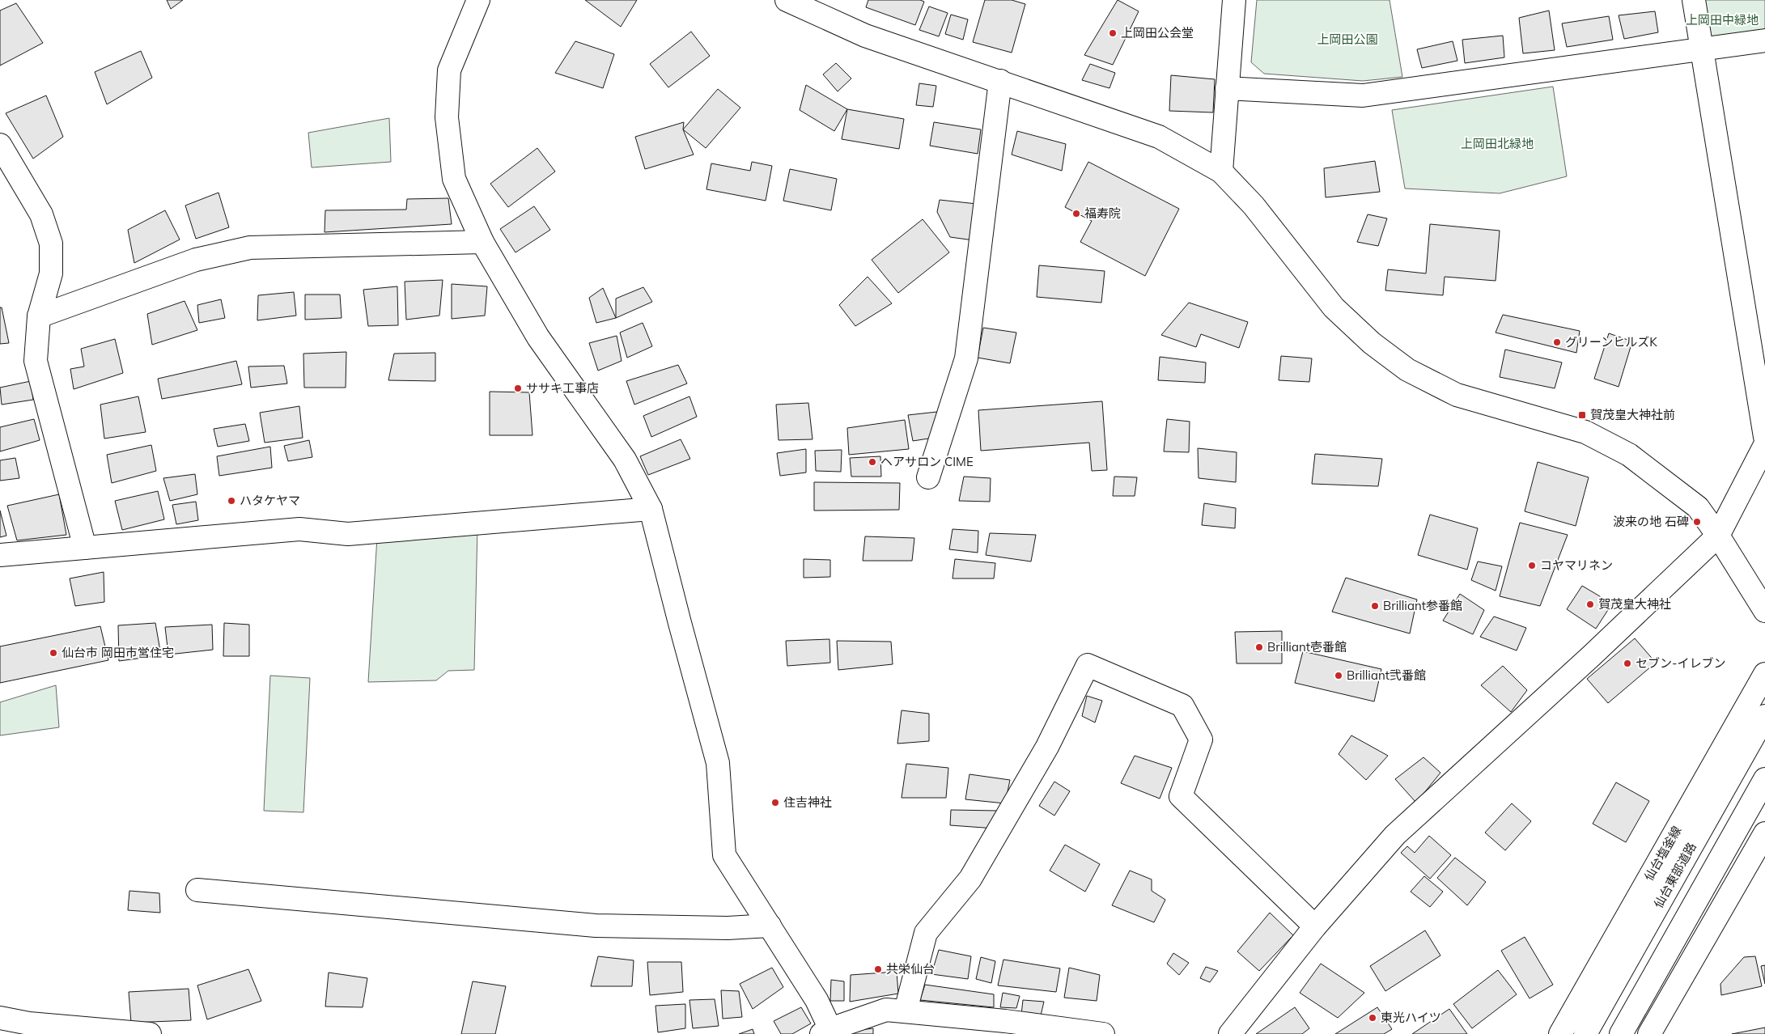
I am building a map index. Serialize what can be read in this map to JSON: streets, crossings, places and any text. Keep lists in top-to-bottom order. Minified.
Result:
{"streets":{"main road":["仙台塩釜線","仙台東部道路"]},"parks":["上岡田中緑地","上岡田公園","上岡田北緑地"],"places":{"other":["上岡田公会堂","福寿院","グリーンヒルズK","ササキ工事店","ヘアサロン CIME","ハタケヤマ","波来の地 石碑","コヤマリネン","賀茂皇大神社","Brilliant参番館","Brilliant壱番館","仙台市 岡田市営住宅","セブン-イレブン","Brilliant弐番館","住吉神社","共栄仙台","東光ハイツ"],"transit":["賀茂皇大神社前"]}}
